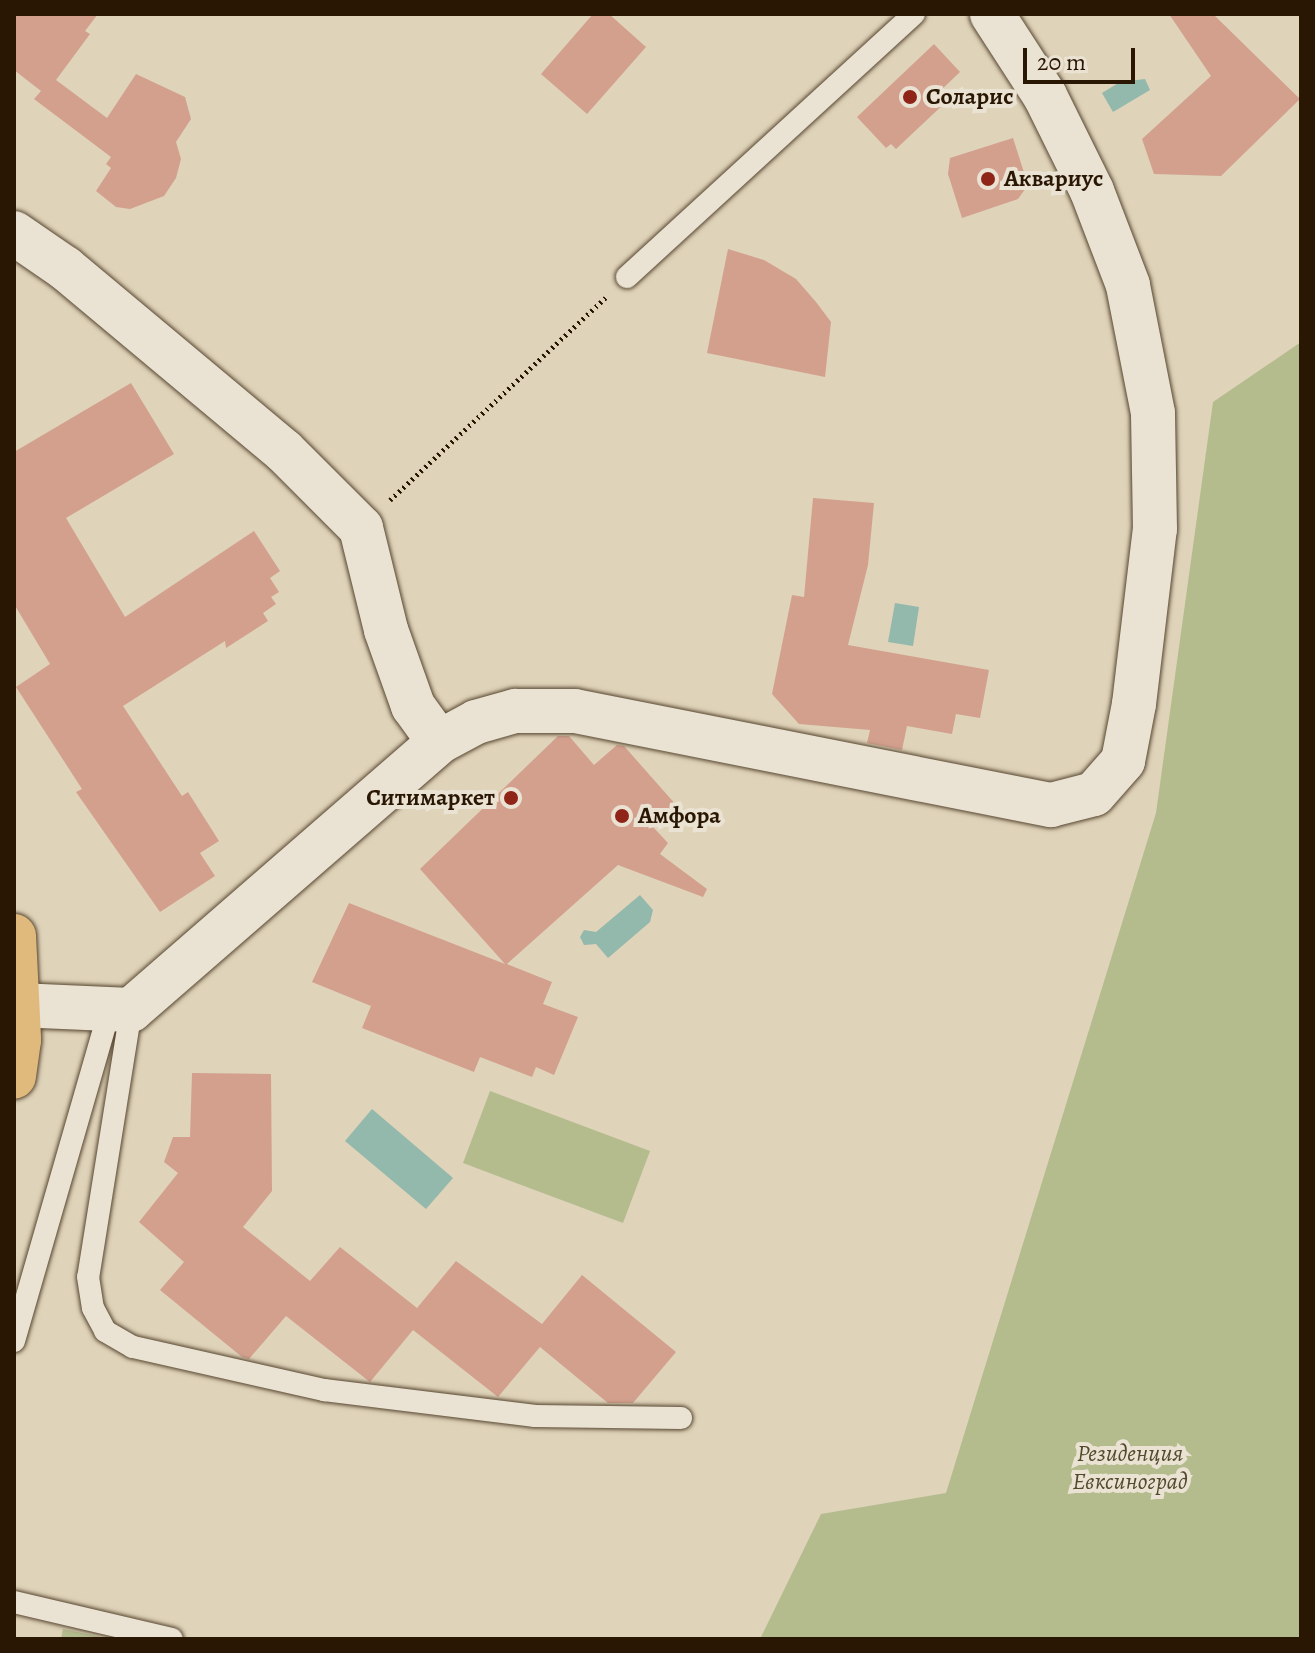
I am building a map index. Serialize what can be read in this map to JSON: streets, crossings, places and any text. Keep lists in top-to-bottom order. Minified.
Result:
{"parks":["Резиденция Евксиноград"],"places":["Соларис","Аквариус","Ситимаркет","Амфора"],"scale_bar":"20 m"}
